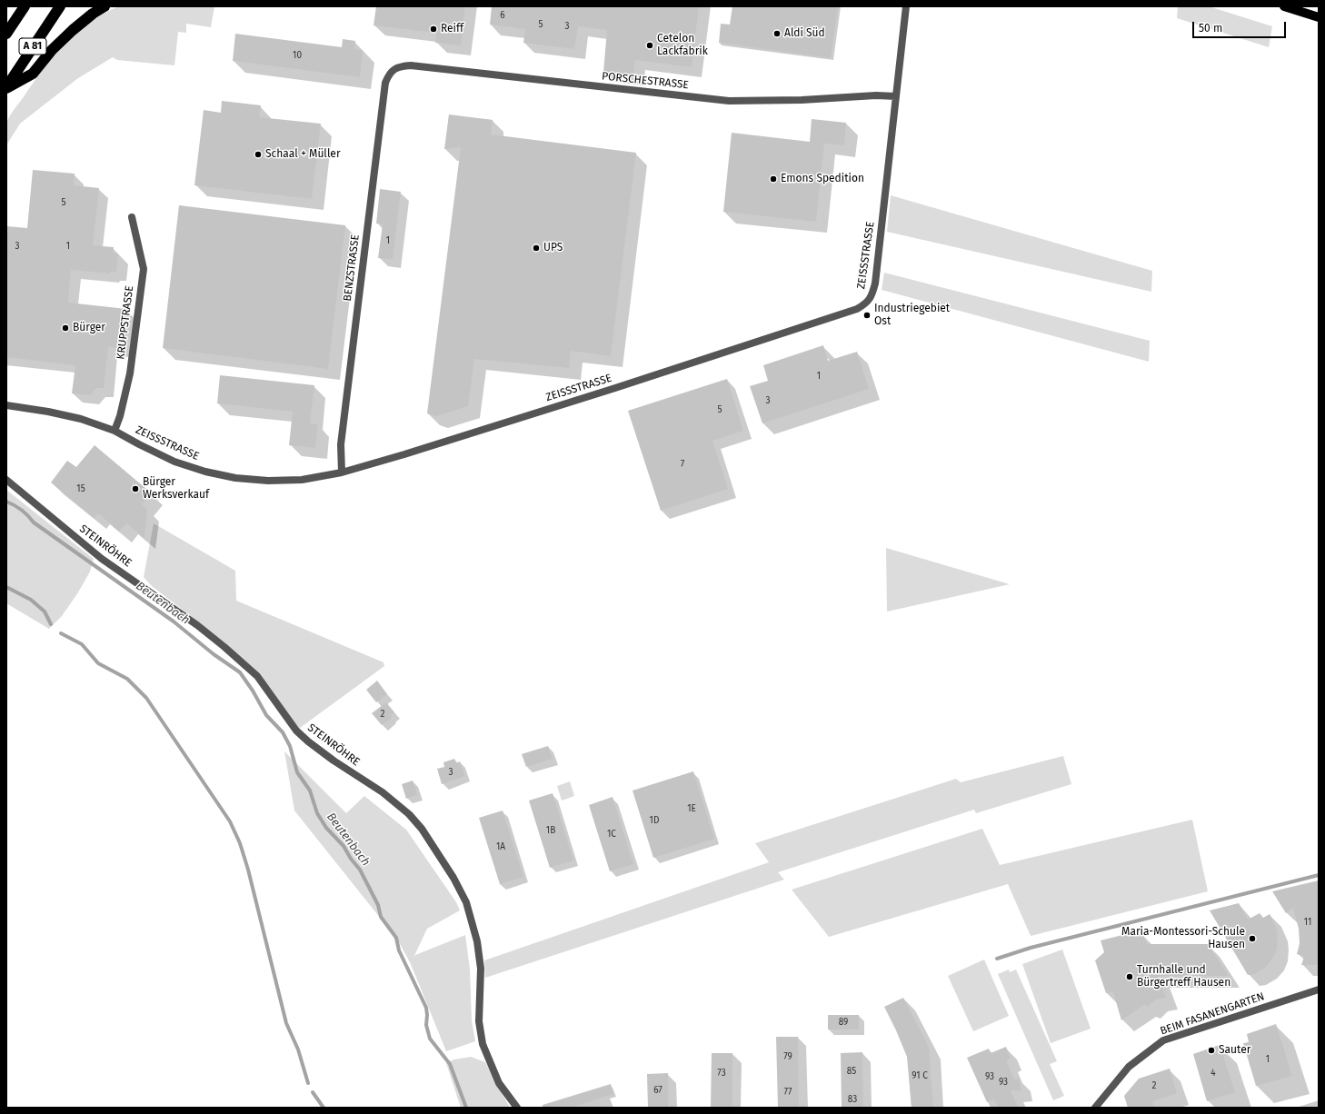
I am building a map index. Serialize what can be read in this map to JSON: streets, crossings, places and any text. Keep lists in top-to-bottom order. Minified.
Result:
{"streets":{"highway":["A 81"],"street":["PORSCHESTRASSE","ZEISSSTRASSE","BENZSTRASSE","KRUPPSTRASSE","STEINRÖHRE","BEIM FASANENGARTEN"]},"crossings":[["PORSCHESTRASSE","ZEISSSTRASSE"],["PORSCHESTRASSE","BENZSTRASSE"],["ZEISSSTRASSE","BENZSTRASSE"],["ZEISSSTRASSE","KRUPPSTRASSE"]],"water":["Beutenbach"],"places":["Reiff","Aldi Süd","Cetelon Lackfabrik","Schaal + Müller","Emons Spedition","UPS","Industriegebiet Ost","Bürger","Bürger Werksverkauf","Maria-Montessori-Schule Hausen","Turnhalle und Bürgertreff Hausen","Sauter"],"house_numbers":["6","5","3","10","5","1","3","1","1","3","5","7","15","2","3","1E","1D","1B","1C","1A","11","89","79","1","85","73","4","91 C","93","93","2","67","77","83"],"scale_bar":"50 m"}
